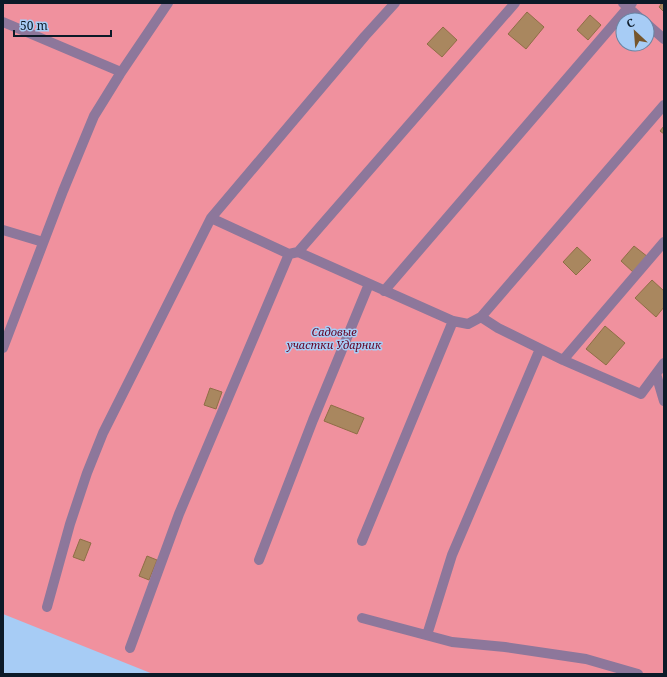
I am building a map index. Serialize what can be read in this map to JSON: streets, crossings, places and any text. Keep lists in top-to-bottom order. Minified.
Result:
{"parks":["Садовые участки Ударник"],"scale_bar":"50 m","north":"top left"}
